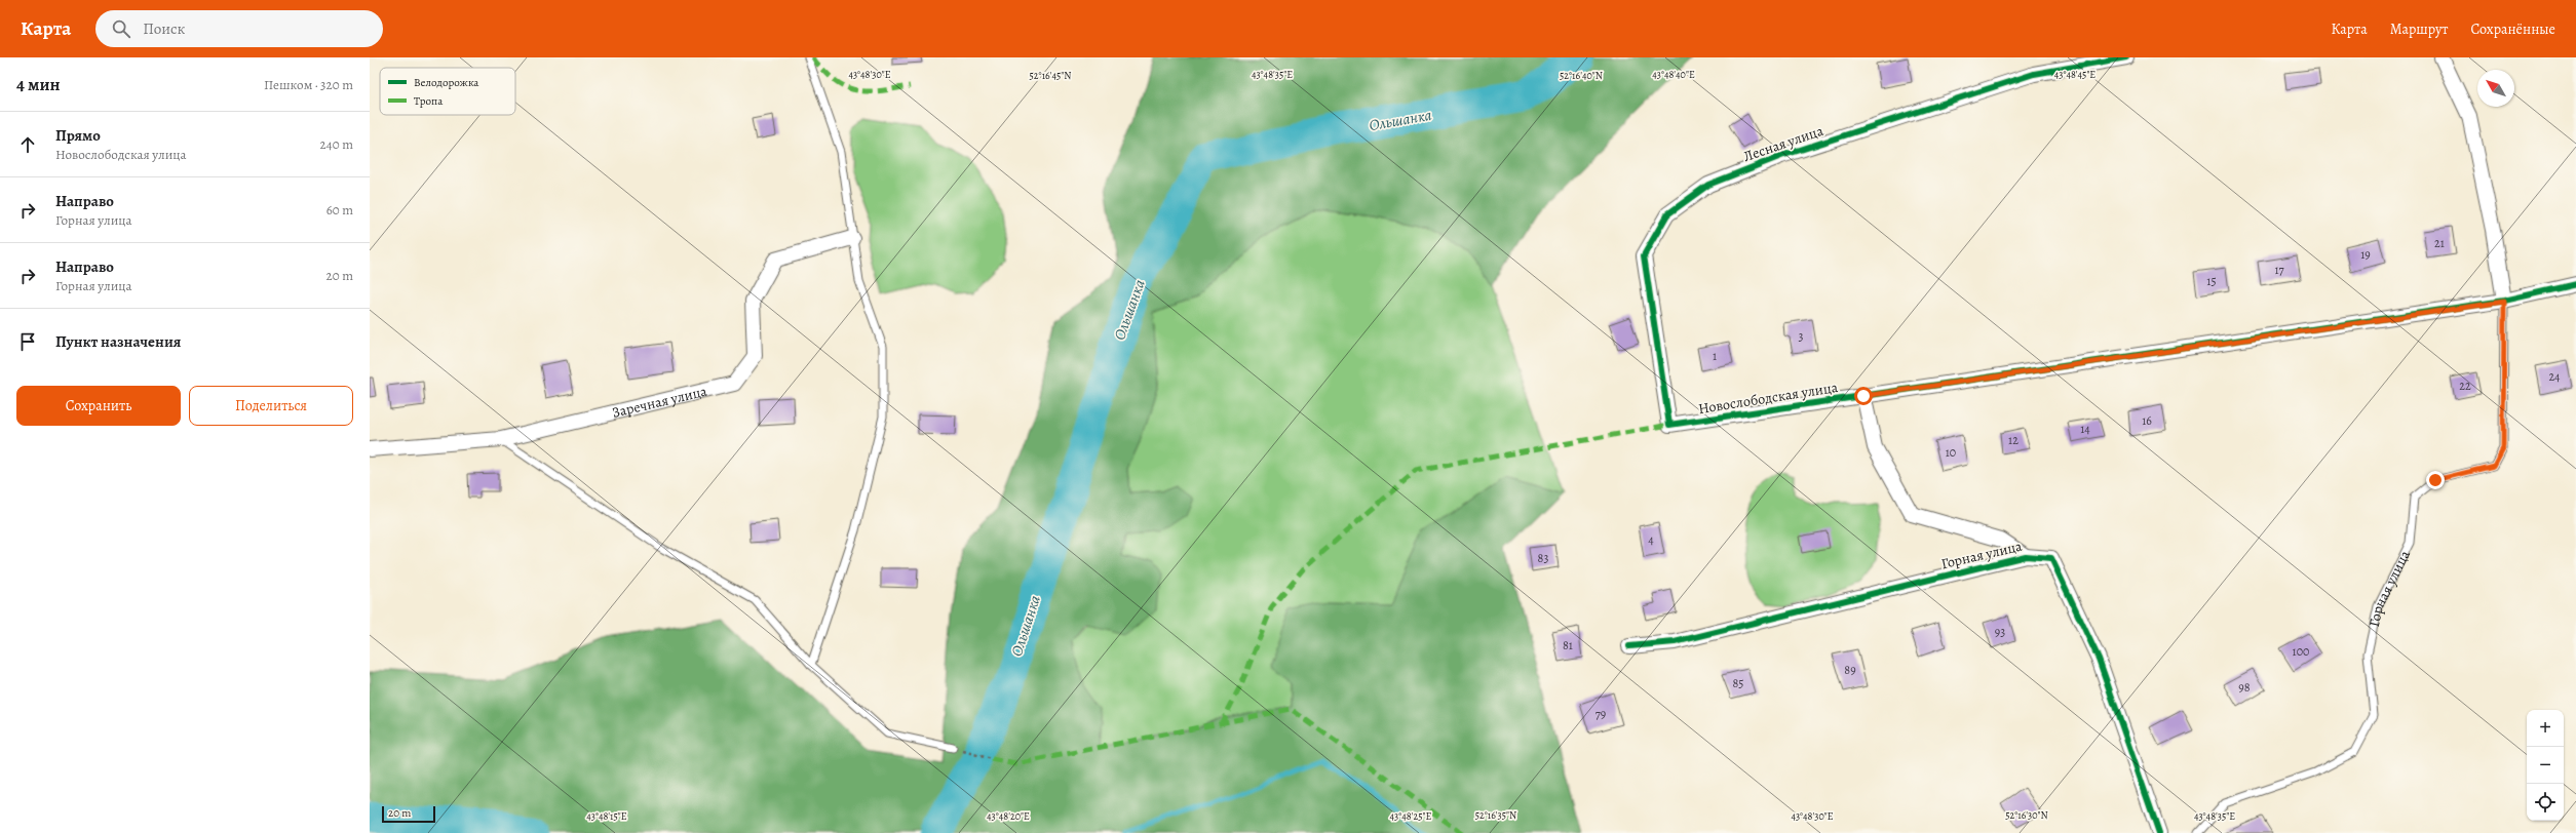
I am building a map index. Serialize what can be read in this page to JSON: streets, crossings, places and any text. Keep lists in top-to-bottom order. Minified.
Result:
{"streets":{"street":["Лесная улица","Новослободская улица","Заречная улица","Горная улица"]},"crossings":[["Лесная улица","Новослободская улица"],["Новослободская улица","Горная улица"]],"water":["Ольшанка"],"house_numbers":["21","19","17","15","3","1","24","22","16","14","12","10","4","83","93","81","100","89","85","98","79"],"legend":["Велодорожка","Тропа"],"scale_bar":"20 m","north":"top left","page":{"header":"Карта","search":"Поиск","nav":["Карта","Маршрут","Сохранённые"],"heading":["4 мин","Пешком · 320 m"],"list":[["Прямо","Новослободская улица","240 m"],["Направо","Горная улица","60 m"],["Направо","Горная улица","20 m"],"Пункт назначения"],"buttons":["Сохранить","Поделиться"],"map_buttons":["+","−"],"scale":"20 m"},"coordinates":["43°48'45\"E","43°48'30\"E","43°48'35\"E","43°48'40\"E","52°16'45\"N","52°16'40\"N","52°16'35\"N","52°16'30\"N","43°48'15\"E","43°48'20\"E","43°48'25\"E"]}
